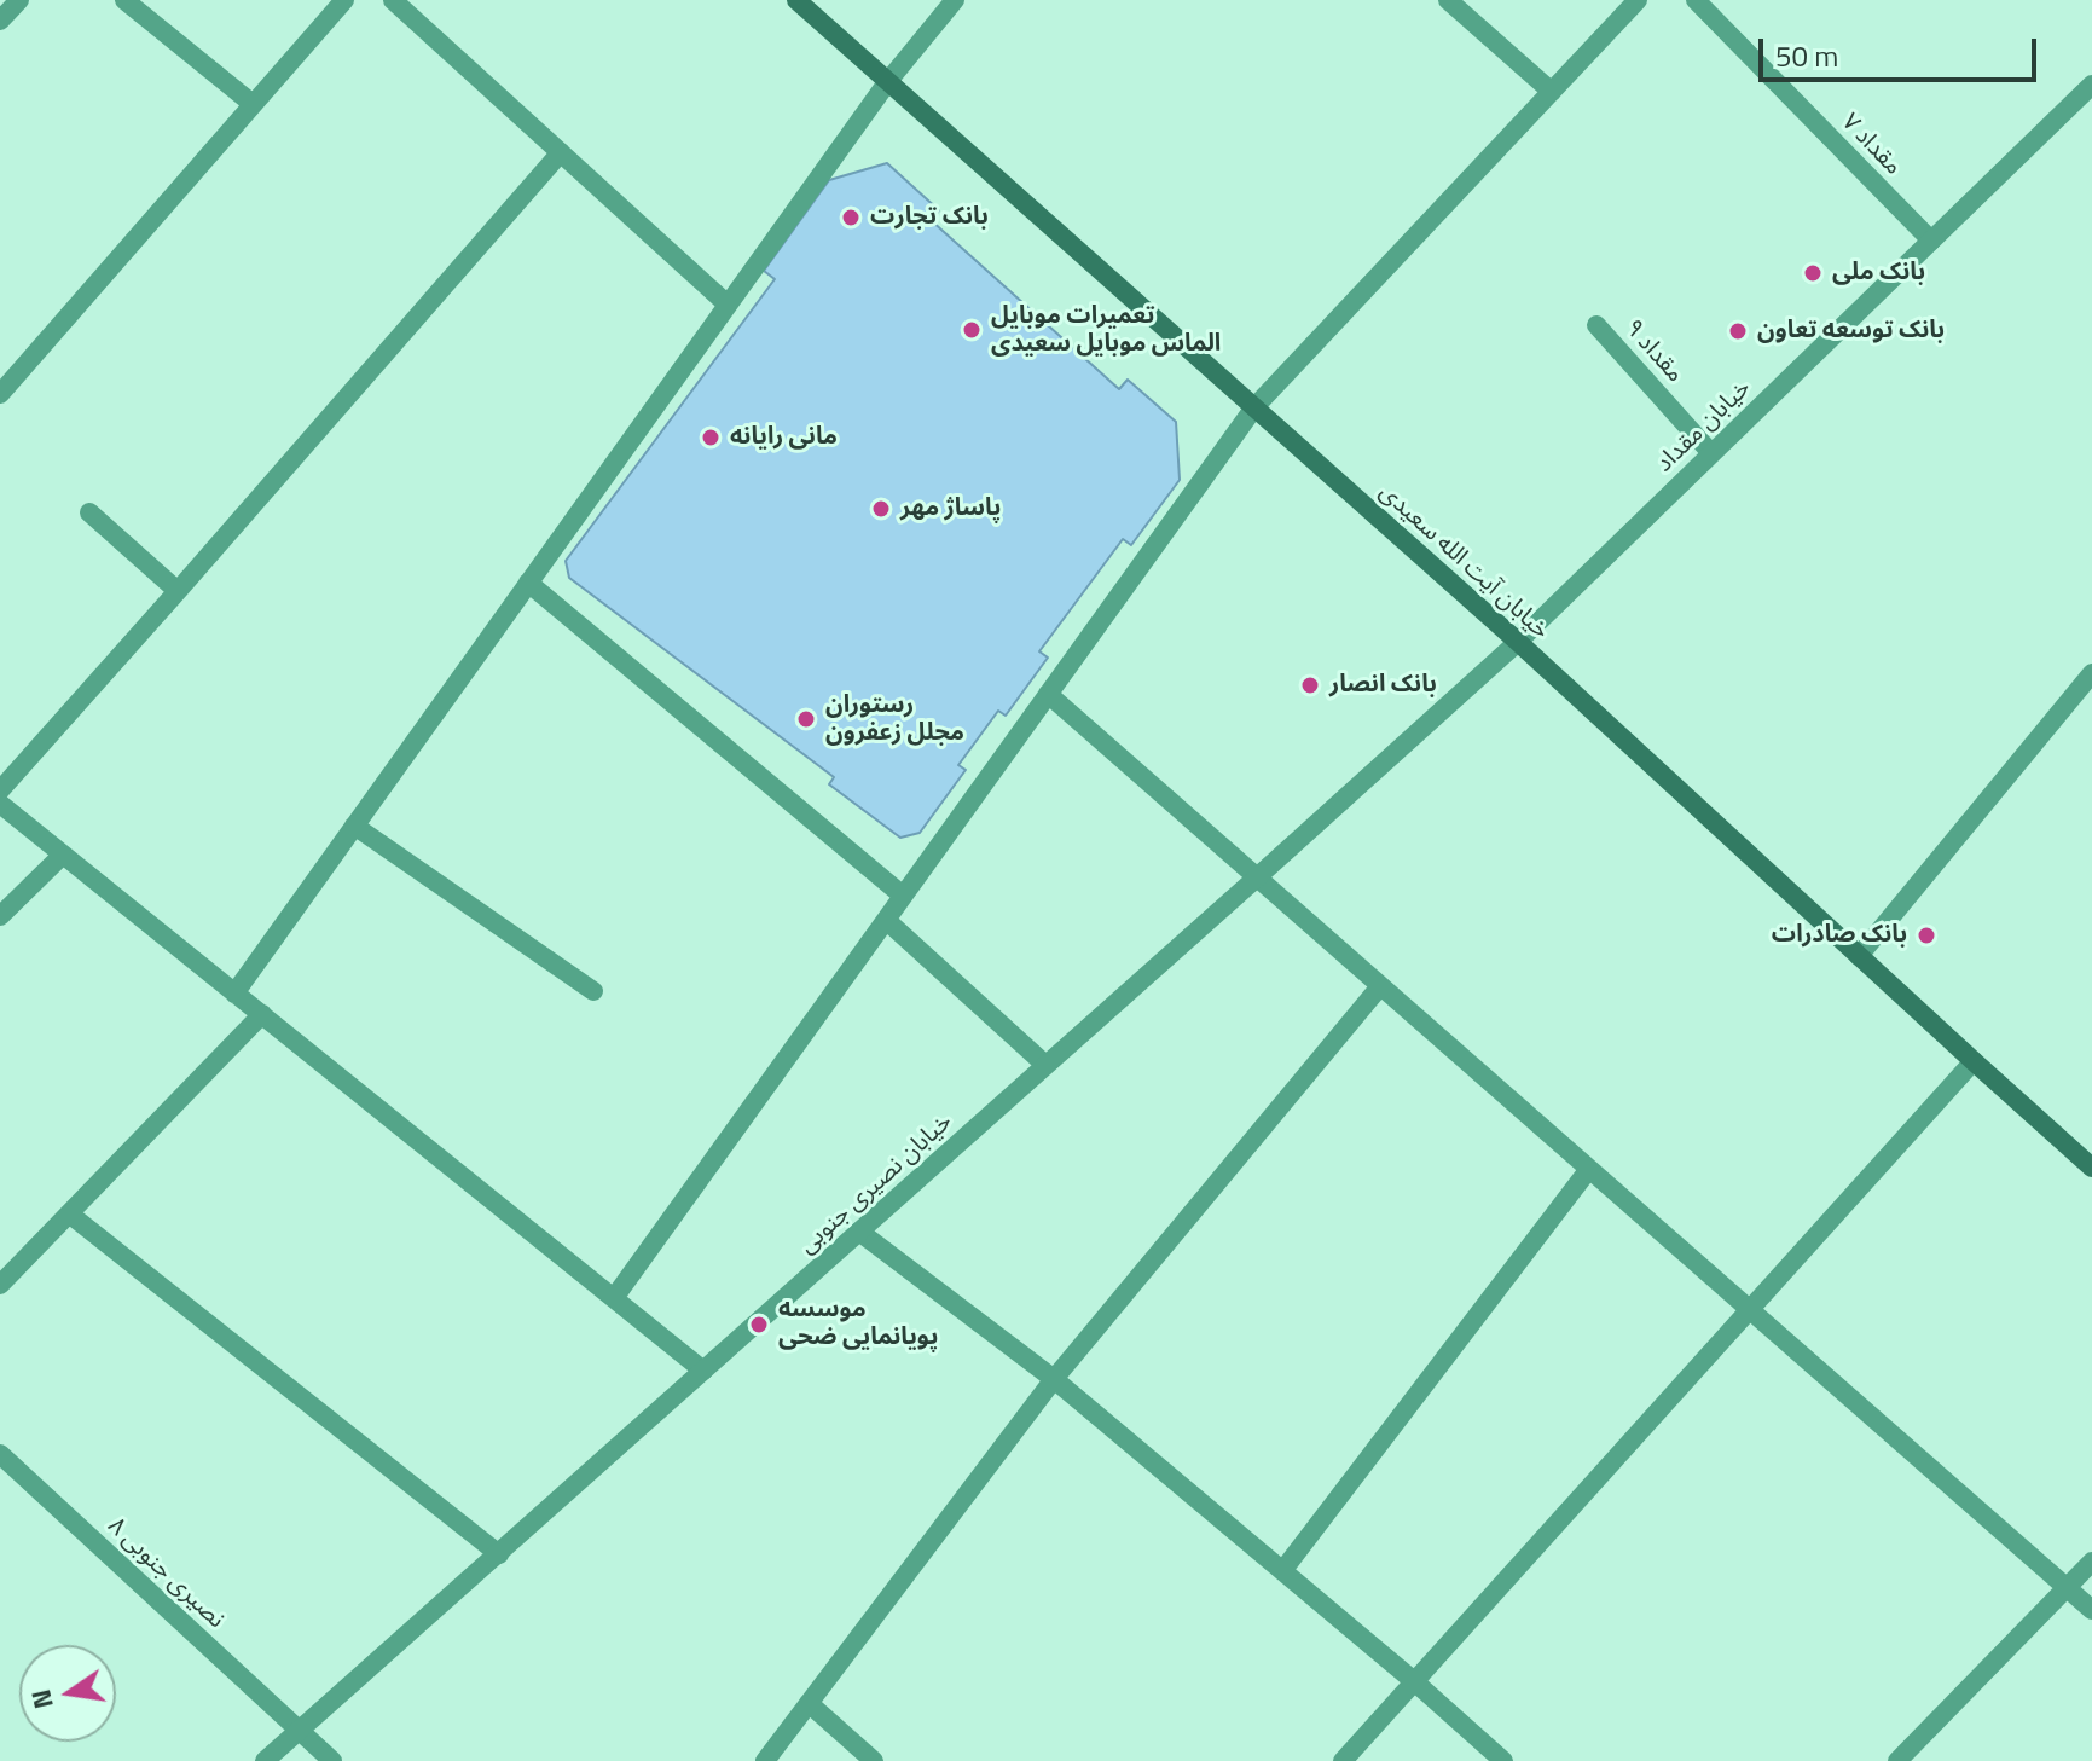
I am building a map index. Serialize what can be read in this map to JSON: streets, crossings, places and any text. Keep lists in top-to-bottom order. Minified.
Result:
{"streets":{"main road":["خیابان آیت الله سعیدی"],"street":["۷ مقداد","مقداد ۹","خیابان مقداد","خیابان نصیری جنوبی","نصیری جنوبی ۸"]},"crossings":[["۷ مقداد","خیابان مقداد"],["مقداد ۹","خیابان مقداد"],["خیابان مقداد","خیابان آیت الله سعیدی"],["خیابان مقداد","خیابان نصیری جنوبی"],["خیابان آیت الله سعیدی","خیابان نصیری جنوبی"],["خیابان نصیری جنوبی","نصیری جنوبی ۸"]],"places":["بانک تجارت","بانک ملی","تعمیرات موبایل الماس موبایل سعیدی","بانک توسعه تعاون","مانی رایانه","پاساژ مهر","بانک انصار","رستوران مجلل زعفرون","بانک صادرات","موسسه پویانمایی ضحی"],"scale_bar":"50 m","north":"left"}
